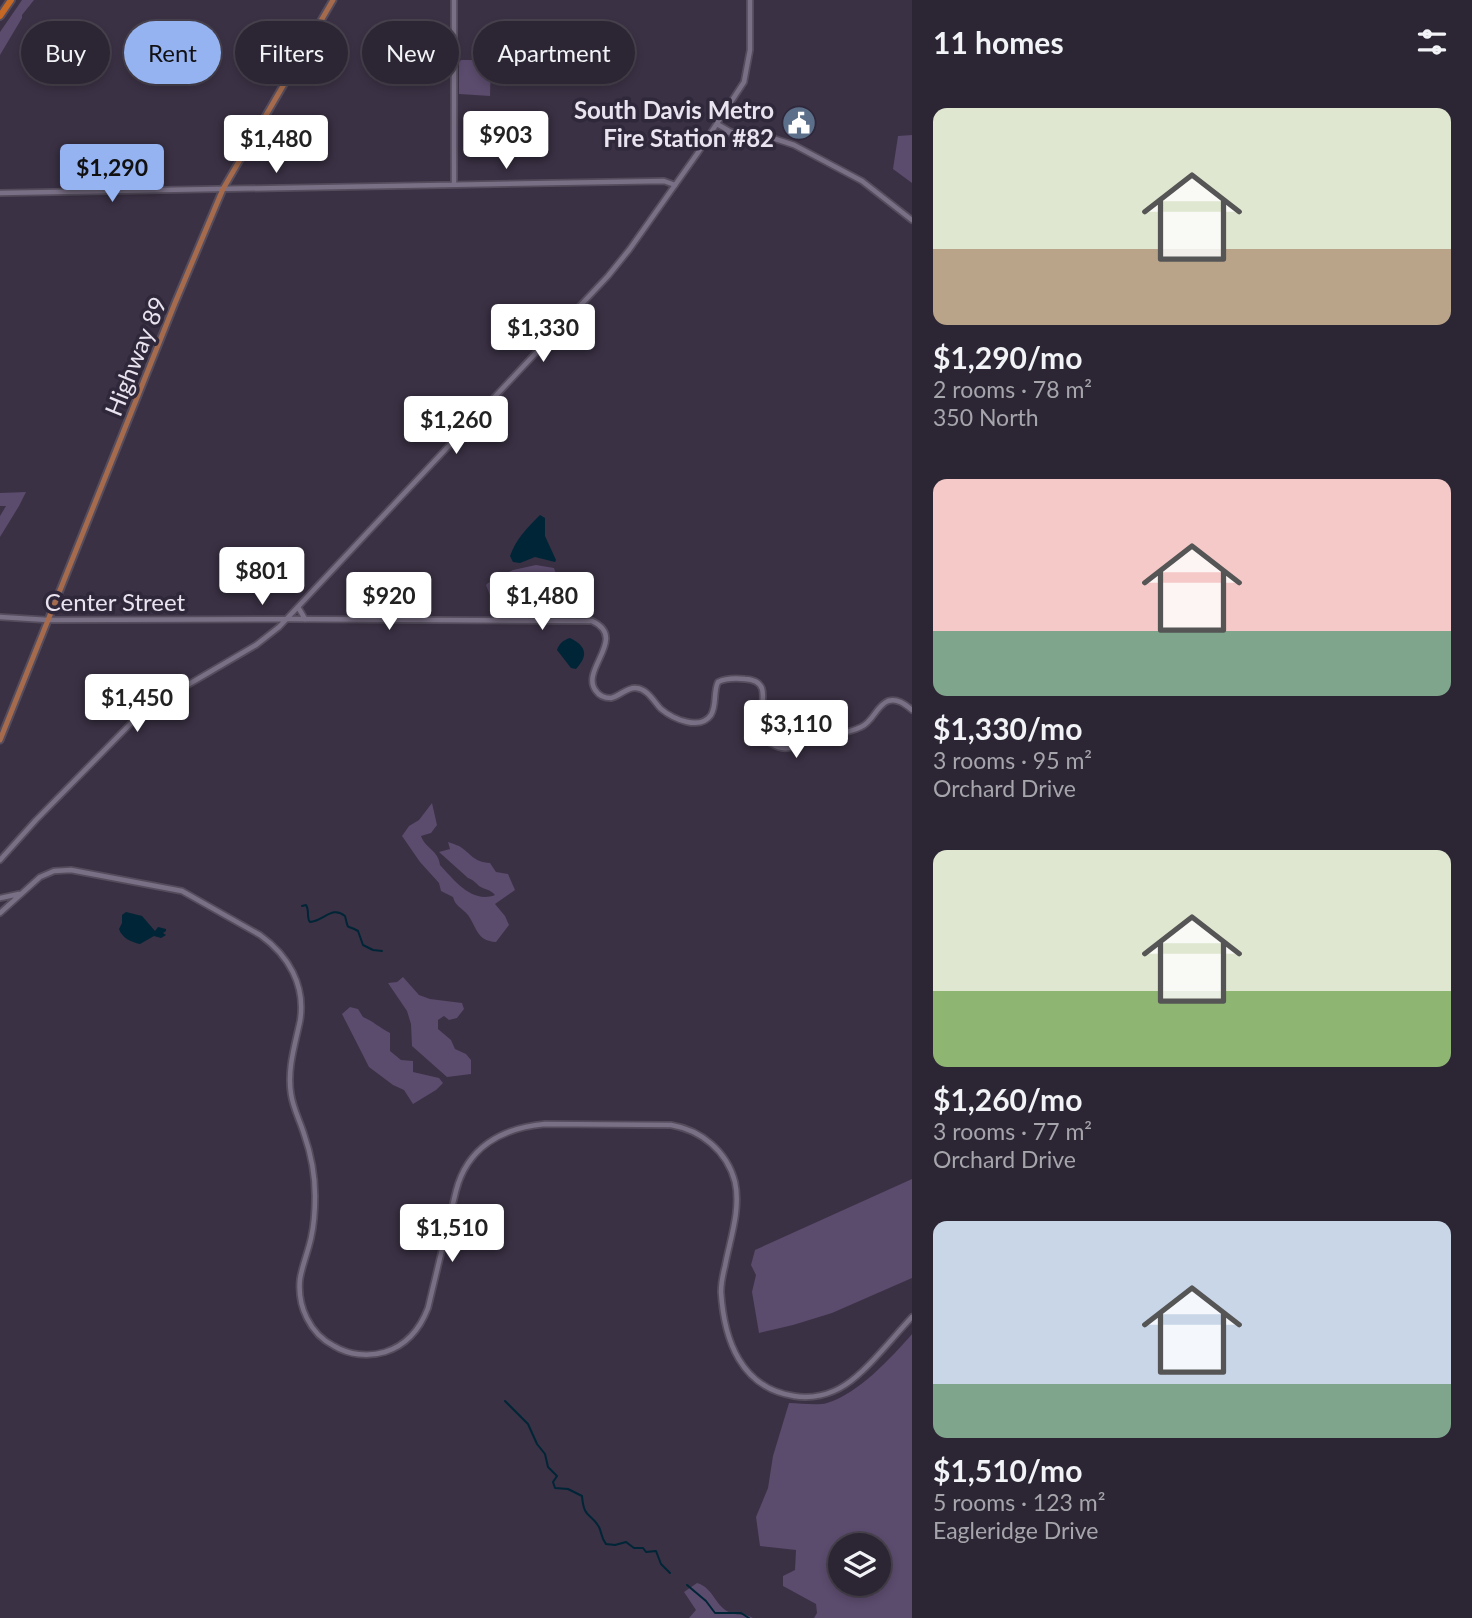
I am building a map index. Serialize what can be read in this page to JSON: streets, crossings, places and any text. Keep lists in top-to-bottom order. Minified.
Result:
{"streets":{"main road":["Highway 89","Center Street"]},"crossings":[["Highway 89","Center Street"]],"places":{"public building":["South Davis Metro Fire Station #82"]},"page":{"heading":"11 homes","chip":["Buy","Rent","Filters","New","Apartment"],"list":[{"name":"$1,290/mo","note":"2 rooms · 78 m² · 350 North"},{"name":"$1,330/mo","note":"3 rooms · 95 m² · Orchard Drive"},{"name":"$1,260/mo","note":"3 rooms · 77 m² · Orchard Drive"},{"name":"$1,510/mo","note":"5 rooms · 123 m² · Eagleridge Drive"}],"price":["$903","$1,480","$1,290","$1,330","$1,260","$801","$920","$1,480","$1,450","$3,110","$1,510"]}}
